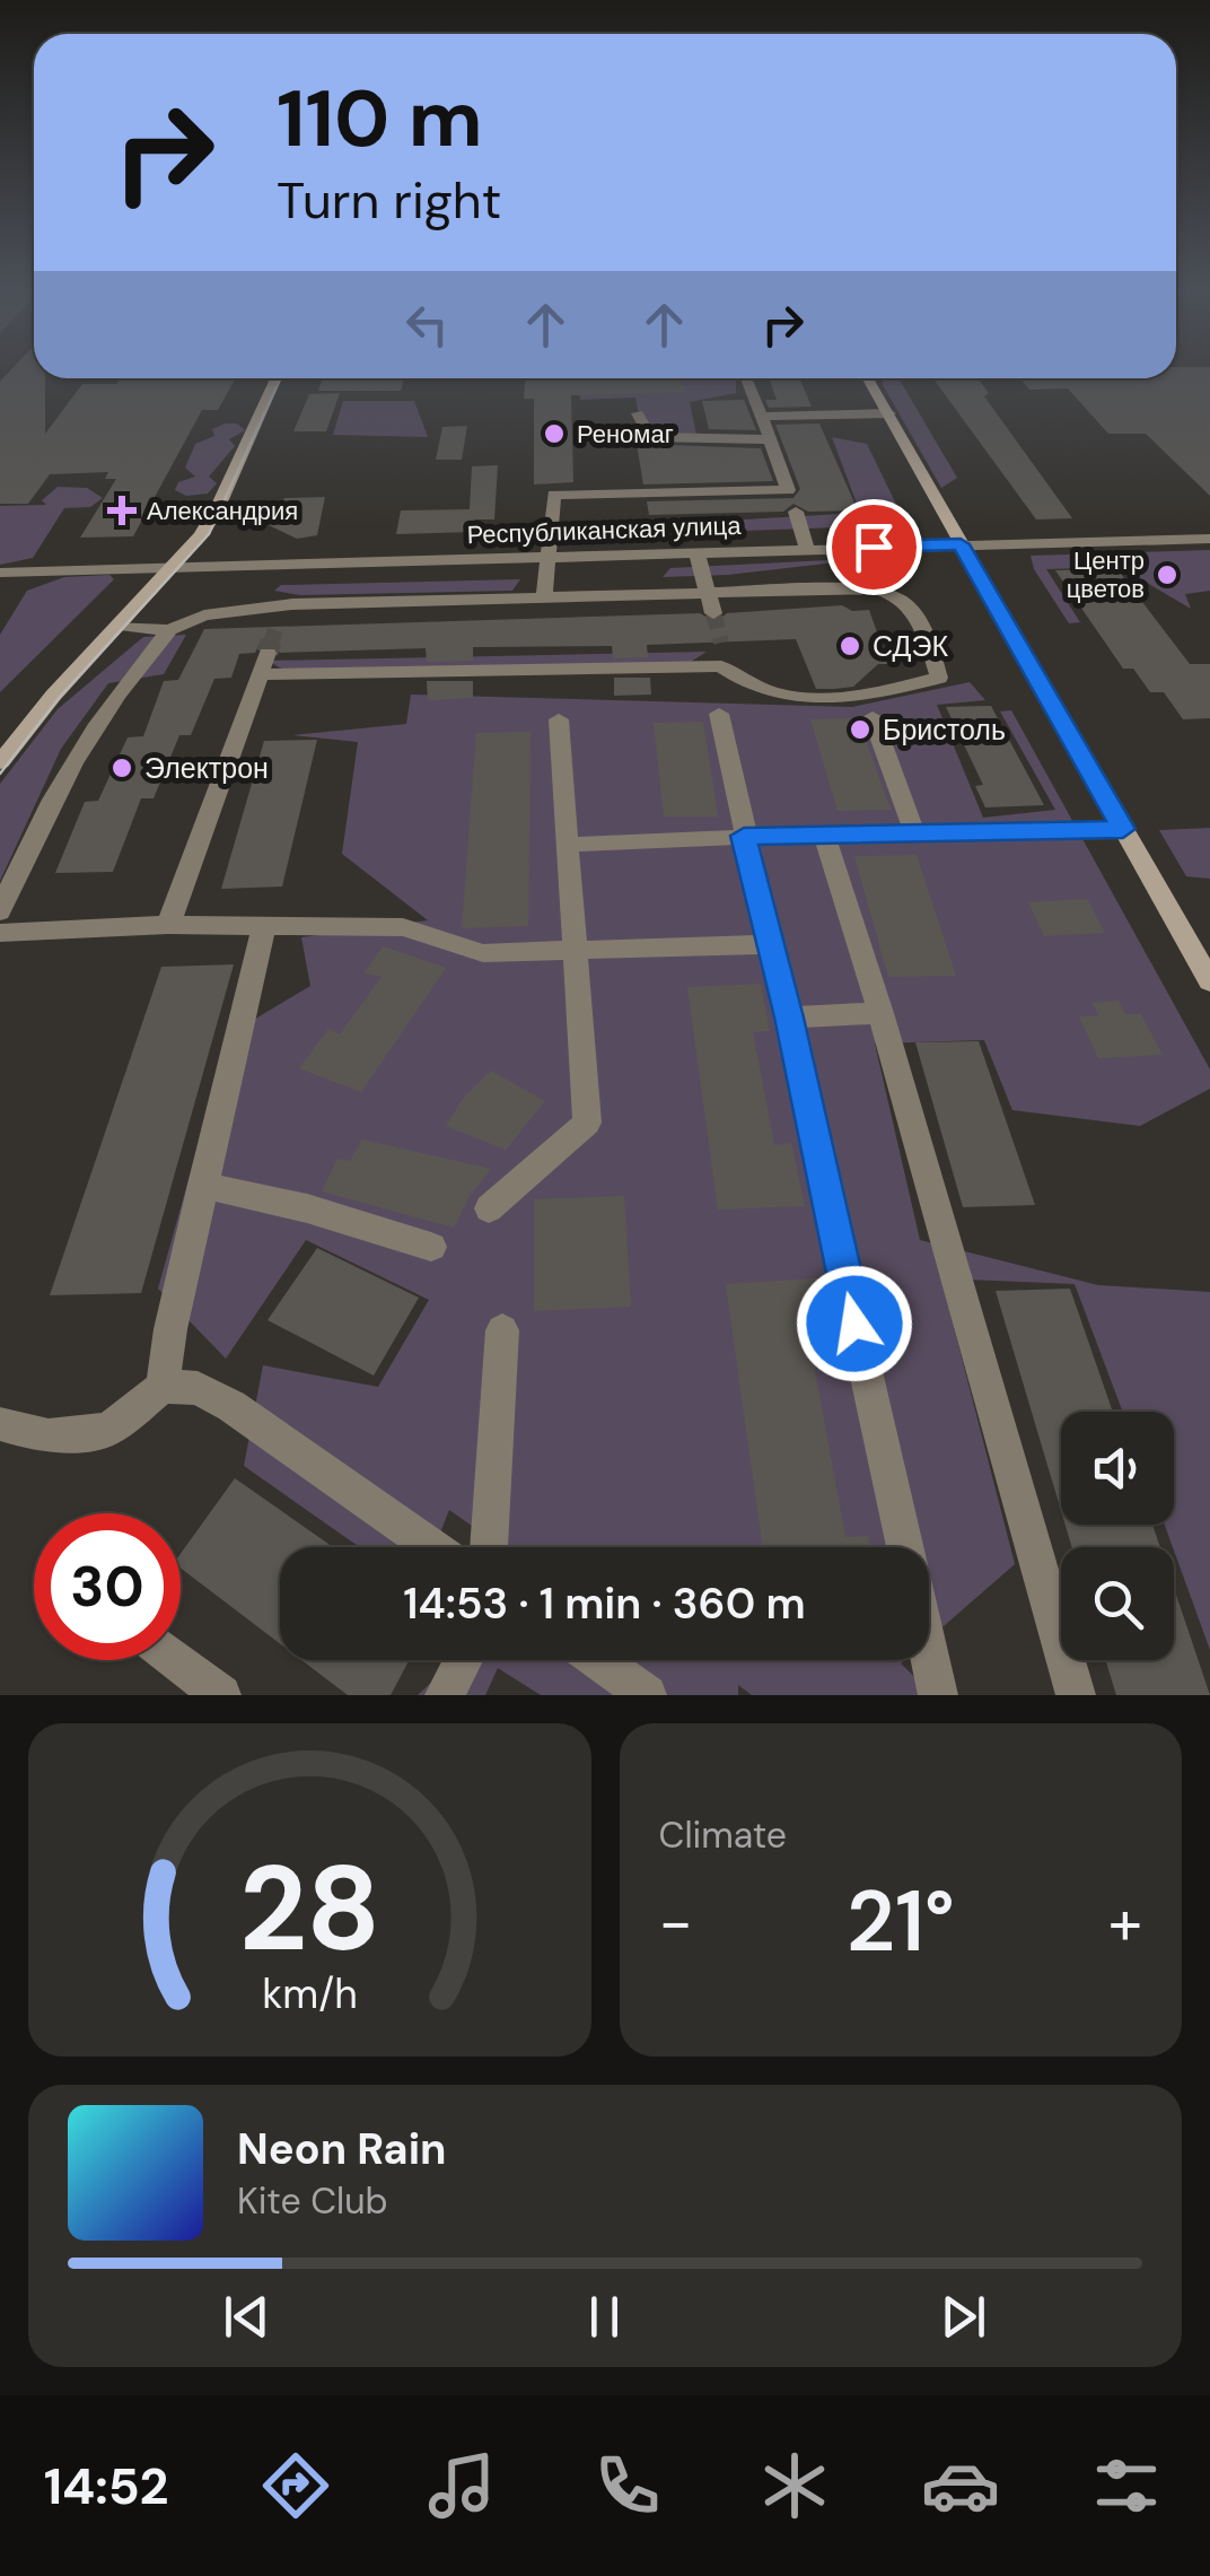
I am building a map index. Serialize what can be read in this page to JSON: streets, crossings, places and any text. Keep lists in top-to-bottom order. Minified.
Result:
{"streets":{"street":["Республиканская улица"]},"places":{"other":["Реномаг","Центр цветов","СДЭК","Бристоль","Электрон"],"health":["Александрия"]},"page":{"turn":["110 m","Turn right"],"limit":"30","trip":"14:53 · 1 min · 360 m","tile":"Climate","heat":["−","21°","+"],"song":["Neon Rain","Kite Club"],"tabs":"14:52","gauge":["28","km/h"]}}
